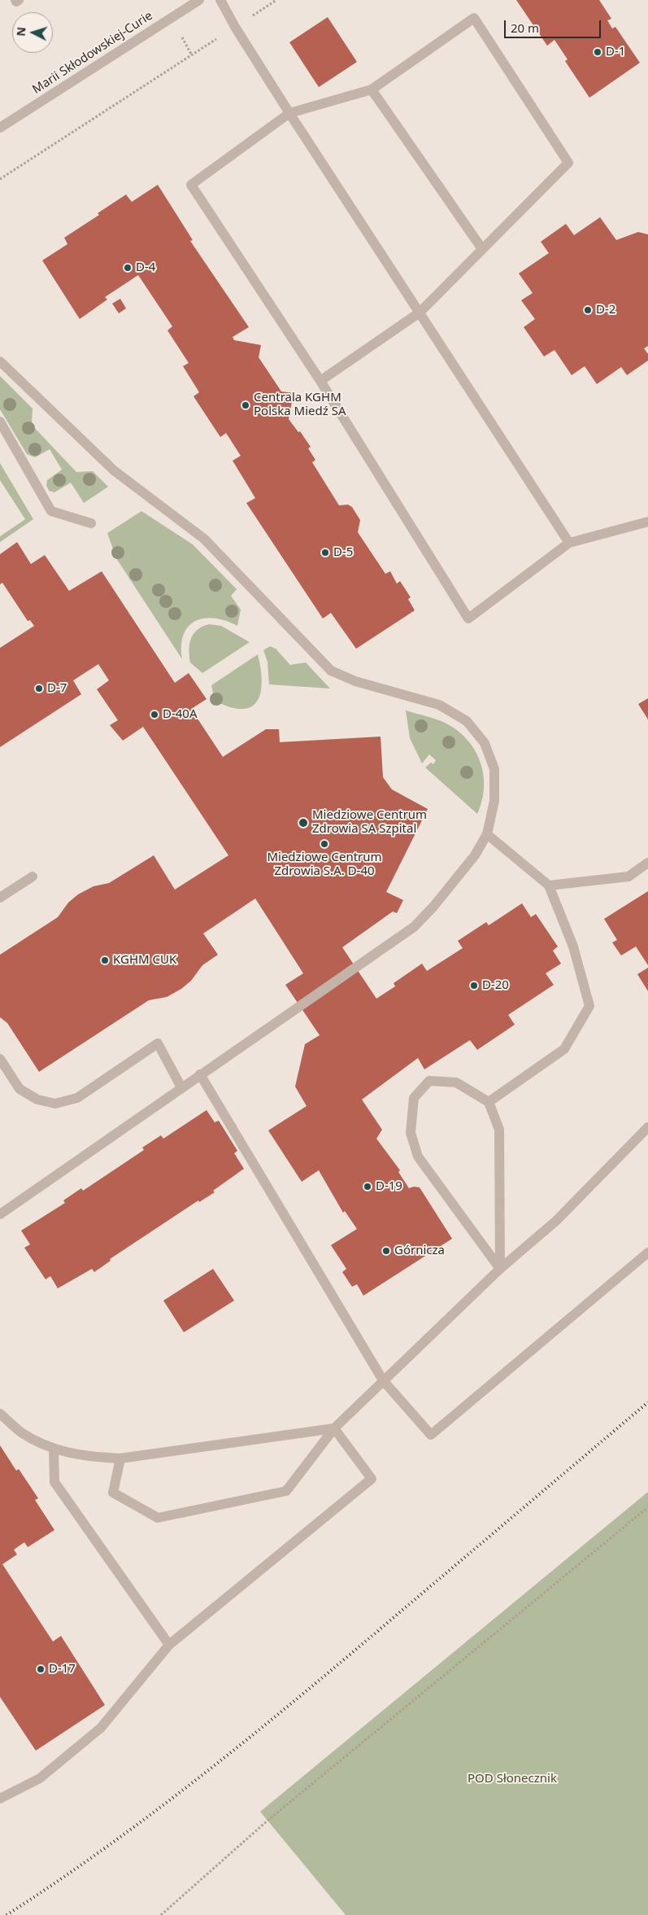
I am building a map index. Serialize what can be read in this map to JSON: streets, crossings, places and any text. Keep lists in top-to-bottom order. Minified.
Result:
{"streets":{"street":["Marii Skłodowskiej-Curie"]},"parks":["POD Słonecznik"],"places":["D-1","D-4","D-2","Centrala KGHM Polska Miedź SA","D-5","D-7","D-40A","Miedziowe Centrum Zdrowia SA Szpital","Miedziowe Centrum Zdrowia S.A. D-40","KGHM CUK","D-20","D-19","Górnicza","D-17"],"scale_bar":"20 m","north":"left"}
